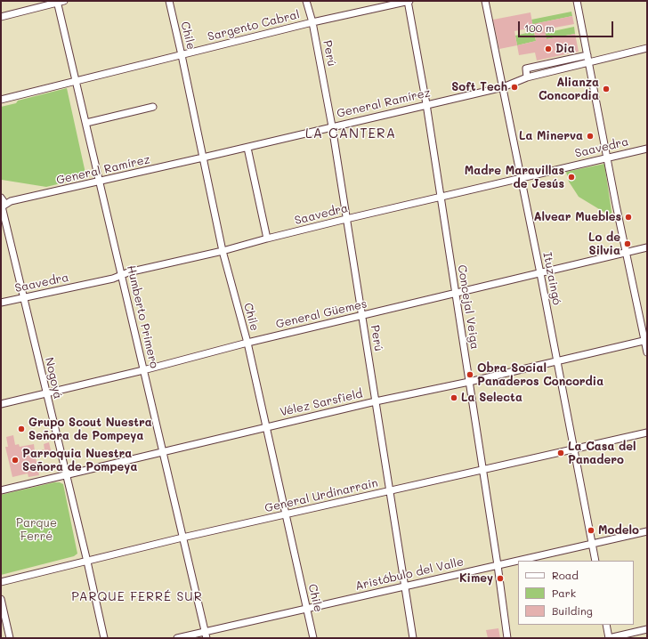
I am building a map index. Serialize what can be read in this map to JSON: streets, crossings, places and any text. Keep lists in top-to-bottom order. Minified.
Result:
{"streets":{"street":["Sargento Cabral","Chile","Perú","General Ramírez","Saavedra","Ituzaingó","Concejal Veiga","General Güemes","Humberto Primero","Nogoyá","Vélez Sarsfield","General Urdinarrain","Aristóbulo del Valle"]},"crossings":[["Sargento Cabral","Chile"],["Sargento Cabral","Perú"],["Sargento Cabral","Concejal Veiga"],["Sargento Cabral","Humberto Primero"],["Chile","General Ramírez"],["Chile","Saavedra"],["Chile","General Güemes"],["Chile","Vélez Sarsfield"],["Chile","General Urdinarrain"],["Chile","Aristóbulo del Valle"],["Perú","General Ramírez"],["Perú","Saavedra"],["Perú","General Güemes"],["Perú","Vélez Sarsfield"],["Perú","General Urdinarrain"],["Perú","Aristóbulo del Valle"],["General Ramírez","Ituzaingó"],["General Ramírez","Concejal Veiga"],["General Ramírez","Humberto Primero"],["General Ramírez","Nogoyá"],["Saavedra","Ituzaingó"],["Saavedra","Concejal Veiga"],["Saavedra","Humberto Primero"],["Saavedra","Nogoyá"],["Ituzaingó","General Güemes"],["Ituzaingó","Vélez Sarsfield"],["Ituzaingó","General Urdinarrain"],["Ituzaingó","Aristóbulo del Valle"],["Concejal Veiga","General Güemes"],["Concejal Veiga","Vélez Sarsfield"],["Concejal Veiga","General Urdinarrain"],["Concejal Veiga","Aristóbulo del Valle"],["General Güemes","Humberto Primero"],["General Güemes","Nogoyá"],["Humberto Primero","Vélez Sarsfield"],["Humberto Primero","General Urdinarrain"],["Humberto Primero","Aristóbulo del Valle"],["Nogoyá","Vélez Sarsfield"],["Nogoyá","General Urdinarrain"]],"districts":["LA CANTERA","PARQUE FERRÉ SUR"],"parks":["Parque Ferré"],"places":["Dia","Soft Tech","Alianza Concordia","La Minerva","Madre Maravillas de Jesús","Alvear Muebles","Lo de Silvia","Obra Social Panaderos Concordia","La Selecta","Grupo Scout Nuestra Señora de Pompeya","La Casa del Panadero","Parroquia Nuestra Señora de Pompeya","Modelo","Kimey"],"legend":["Road","Park","Building"],"scale_bar":"100 m"}
